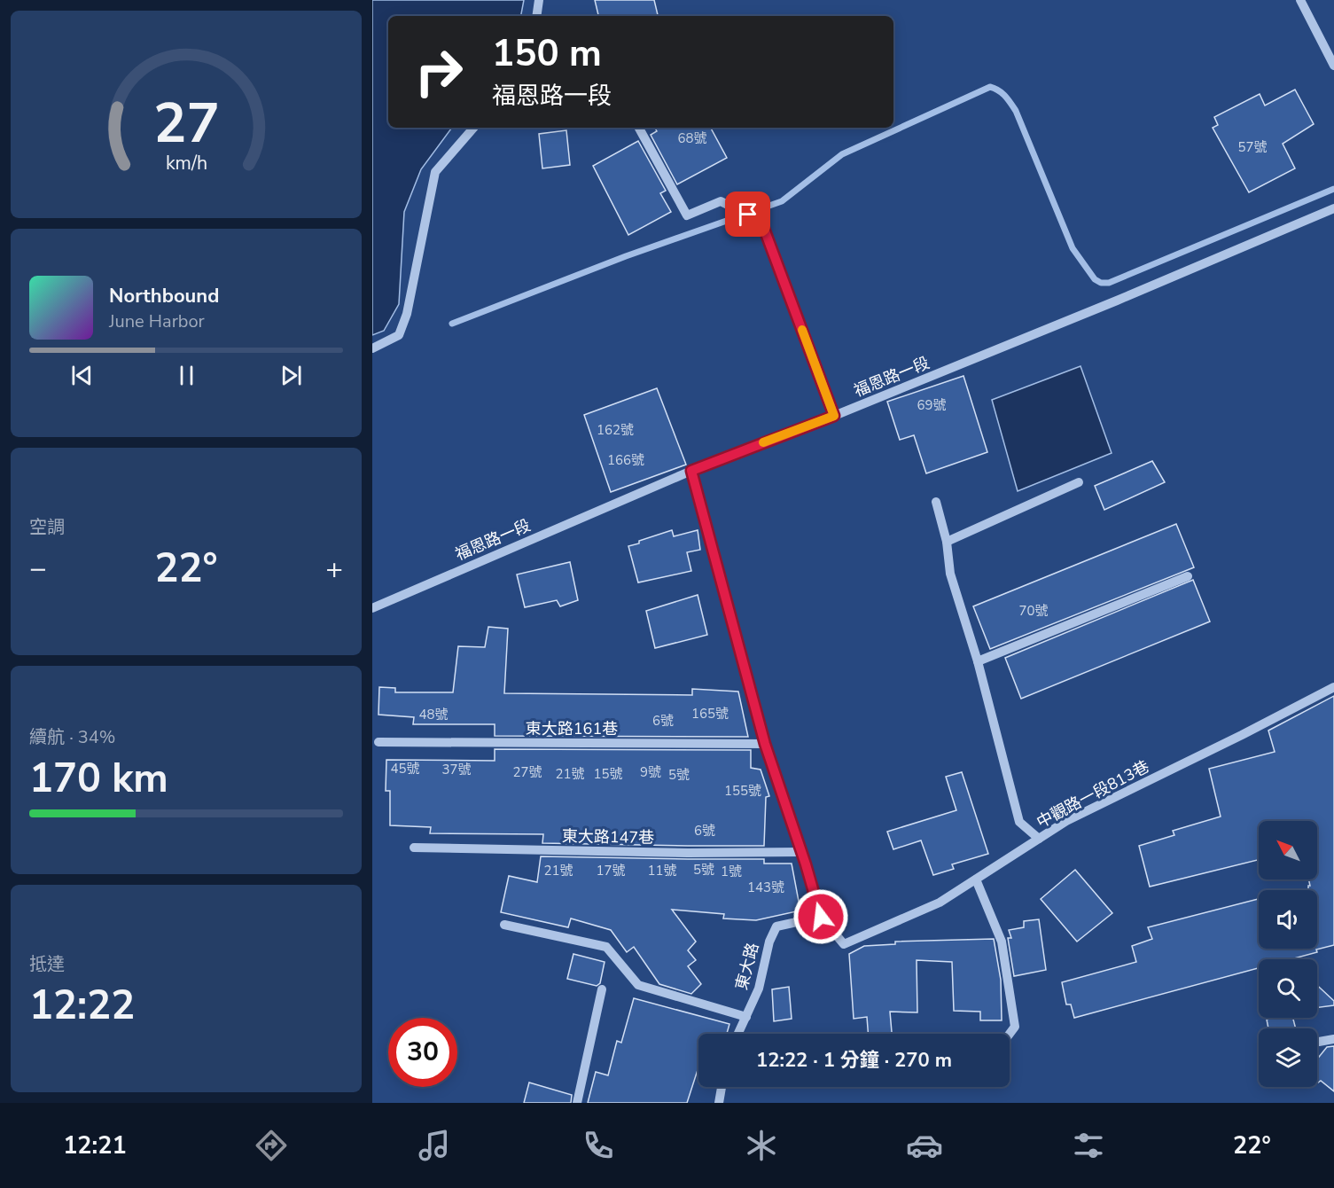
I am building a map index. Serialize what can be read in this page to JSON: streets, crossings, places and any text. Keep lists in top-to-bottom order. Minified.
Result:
{"streets":{"street":["福恩路一段","東大路161巷","中觀路一段813巷","東大路147巷","東大路"]},"crossings":[["中觀路一段813巷","東大路"]],"house_numbers":["68號","57號","69號","162號","166號","70號","165號","48號","6號","45號","37號","27號","9號","21號","15號","5號","155號","6號","5號","21號","17號","11號","1號","143號"],"north":"top left","page":{"turn":["150 m","福恩路一段"],"song":["Northbound","June Harbor"],"tile":["空調",["續航 · 34%","170 km"],["抵達","12:22"]],"heat":["−","22°","+"],"limit":"30","trip":"12:22 · 1 分鐘 · 270 m","tabs":["12:21","22°"],"gauge":["27","km/h"]}}
